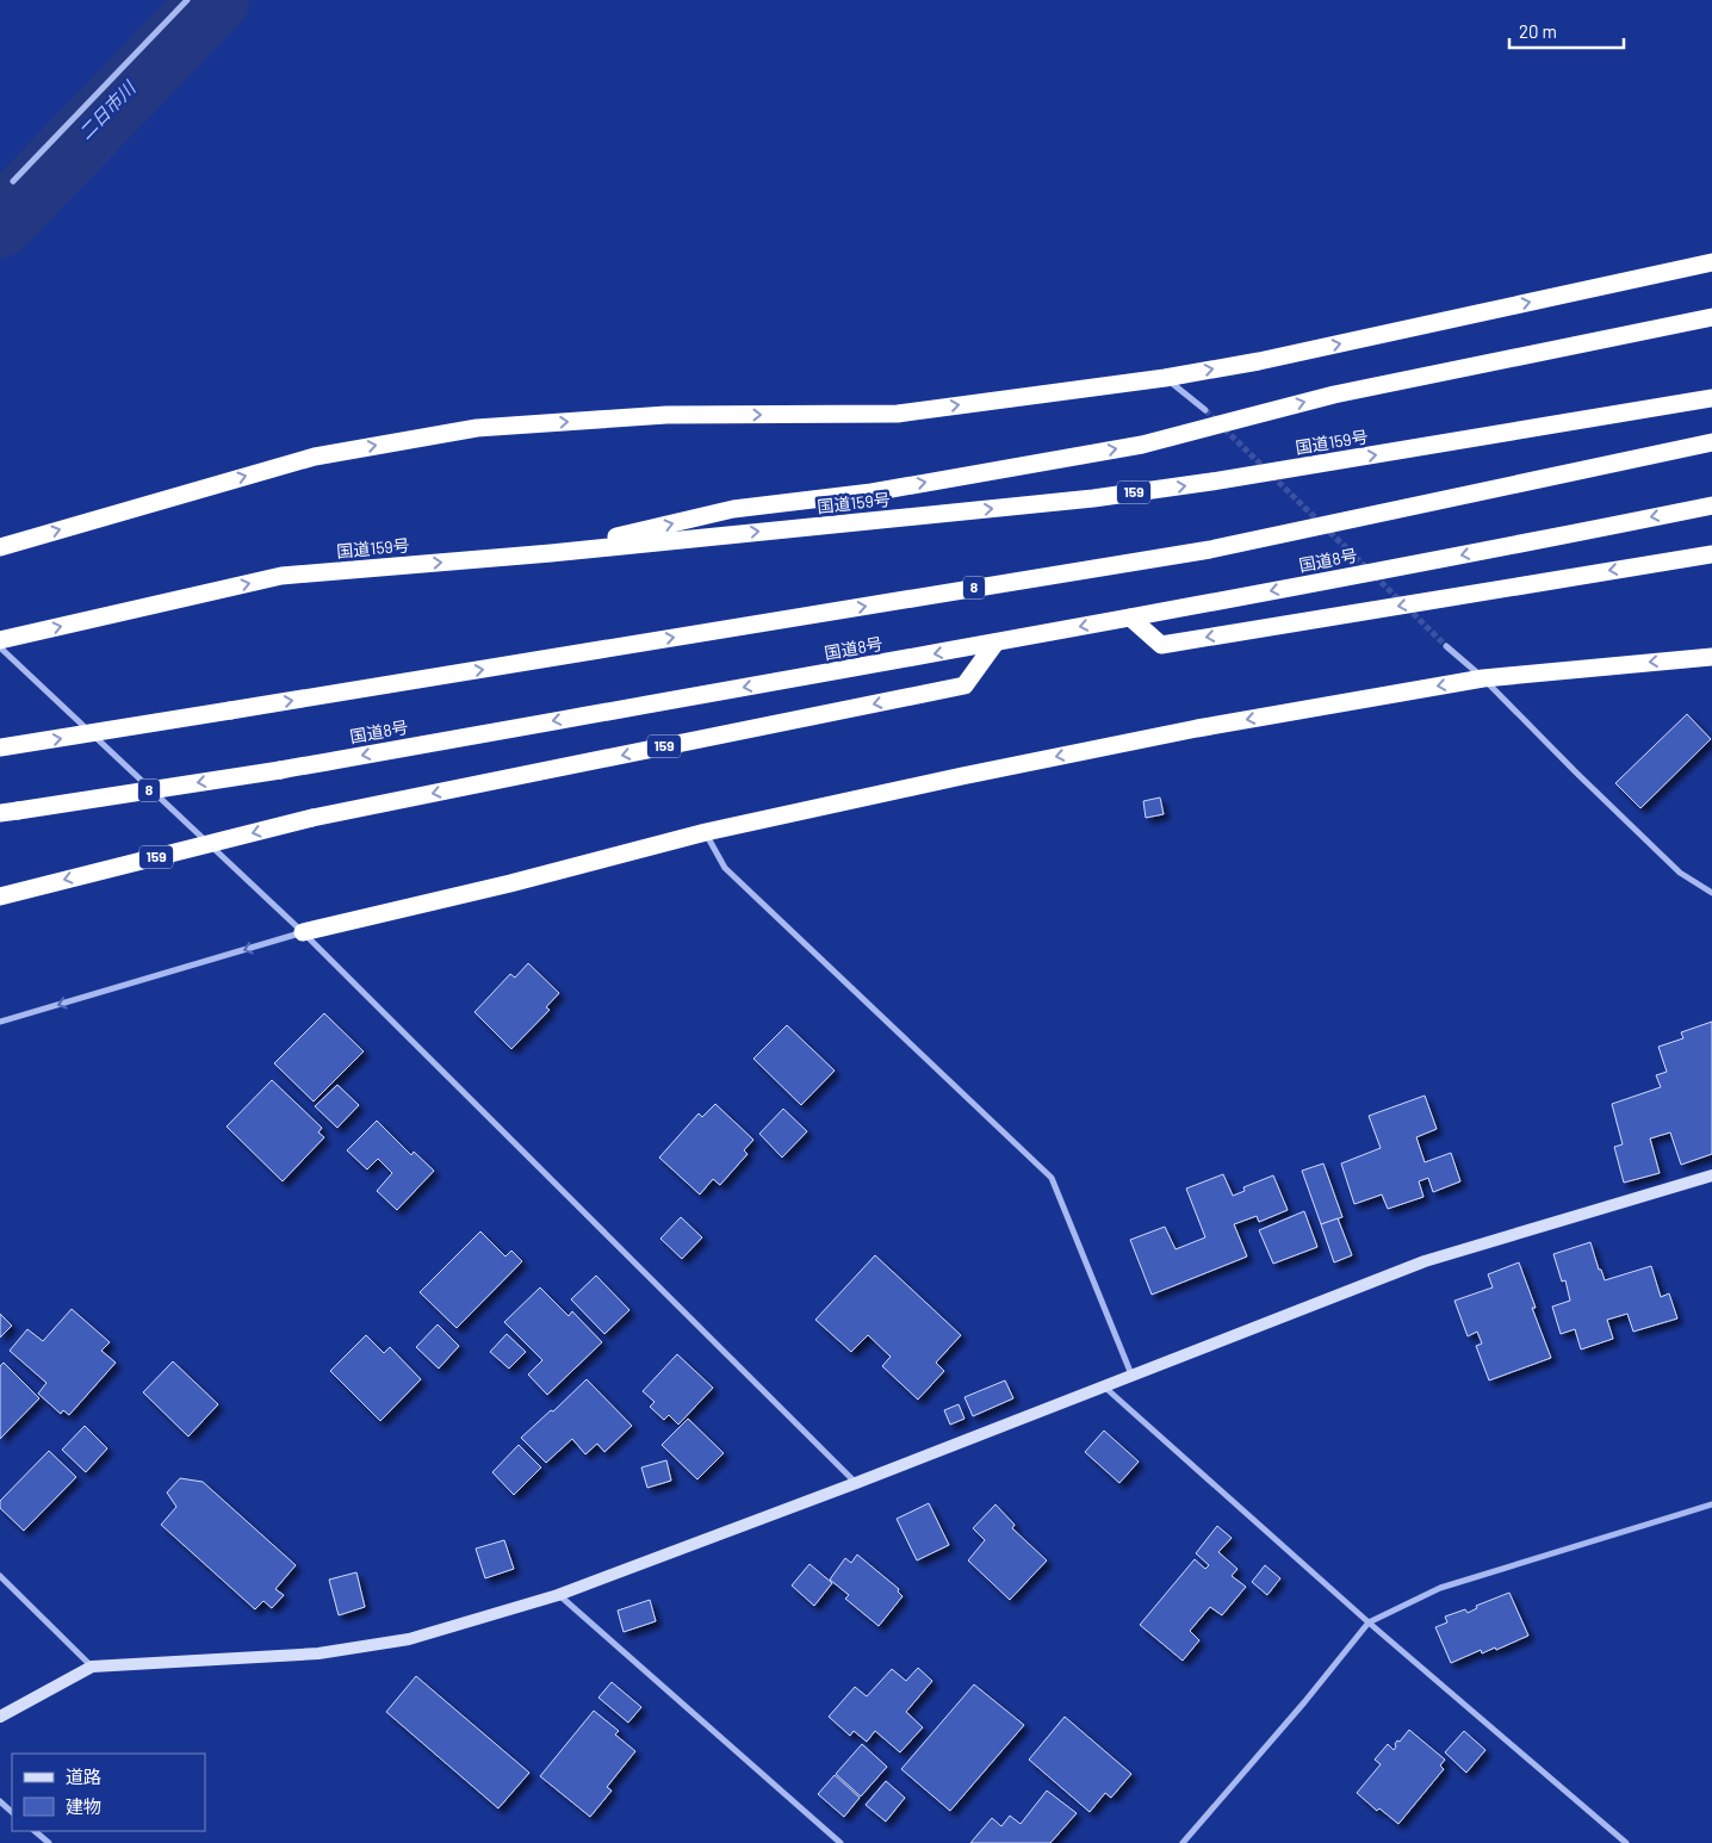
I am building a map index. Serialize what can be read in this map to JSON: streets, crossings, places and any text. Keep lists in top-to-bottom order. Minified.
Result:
{"streets":{"highway":["国道159号","159","国道8号","8"]},"crossings":[["159","国道8号"]],"water":["二日市川"],"legend":["道路","建物"],"scale_bar":"20 m"}
